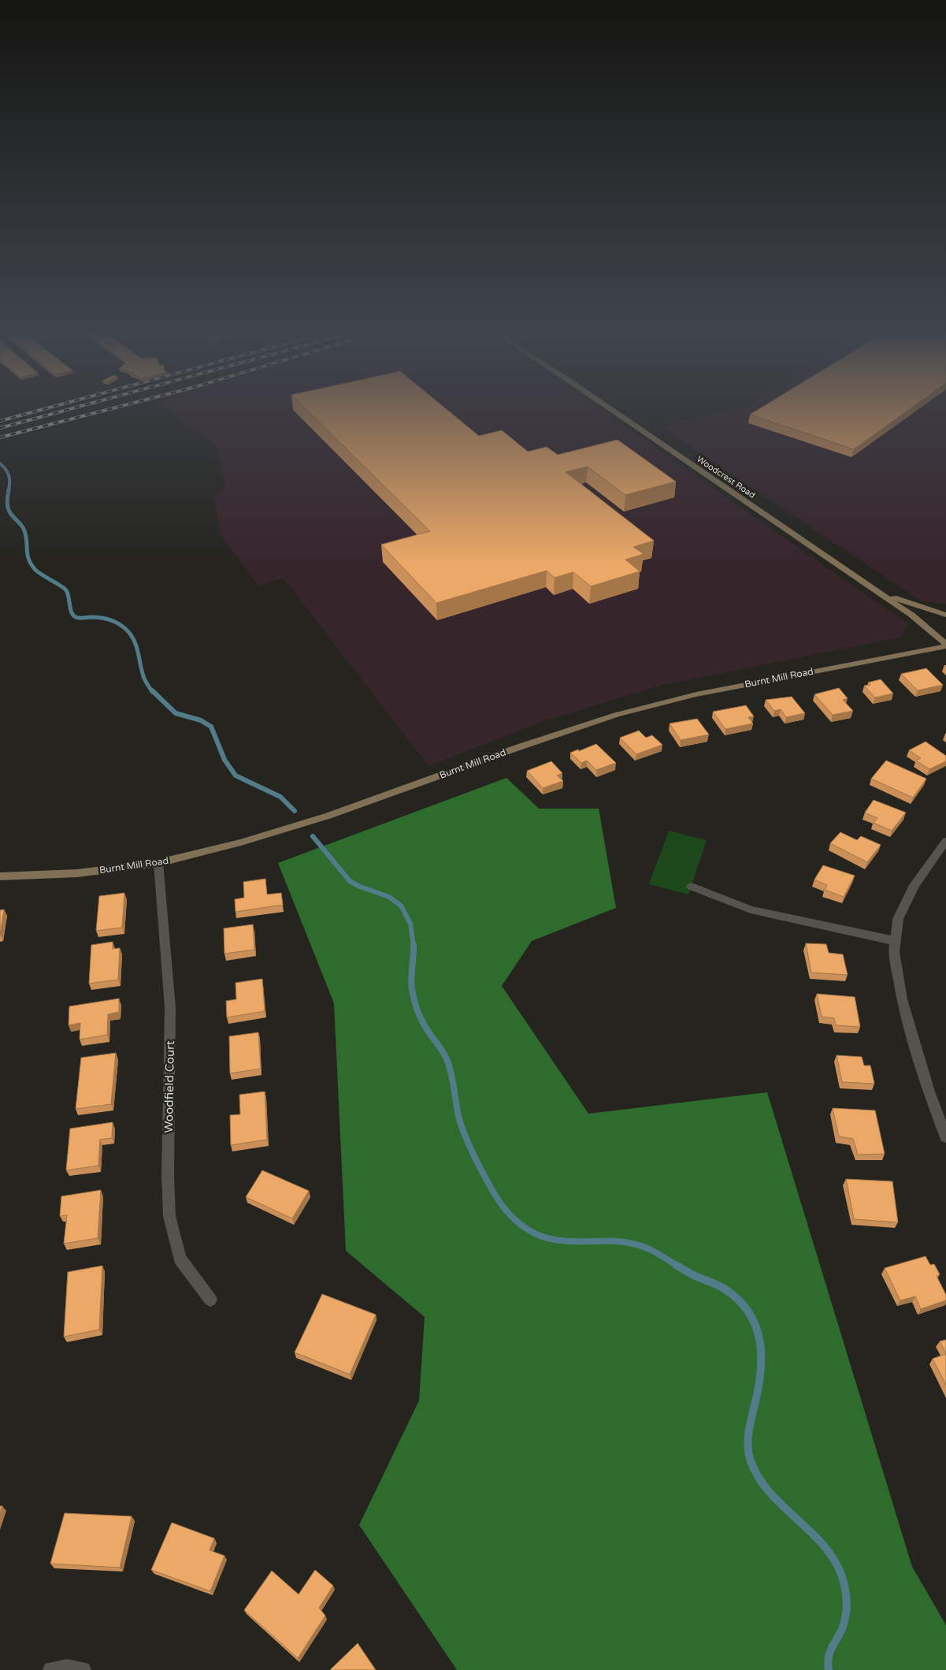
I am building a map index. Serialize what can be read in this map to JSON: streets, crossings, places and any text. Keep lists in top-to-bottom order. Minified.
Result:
{"streets":{"main road":["Woodcrest Road","Burnt Mill Road"],"street":["Woodfield Court"]},"crossings":[["Woodcrest Road","Burnt Mill Road"],["Burnt Mill Road","Woodfield Court"]]}
